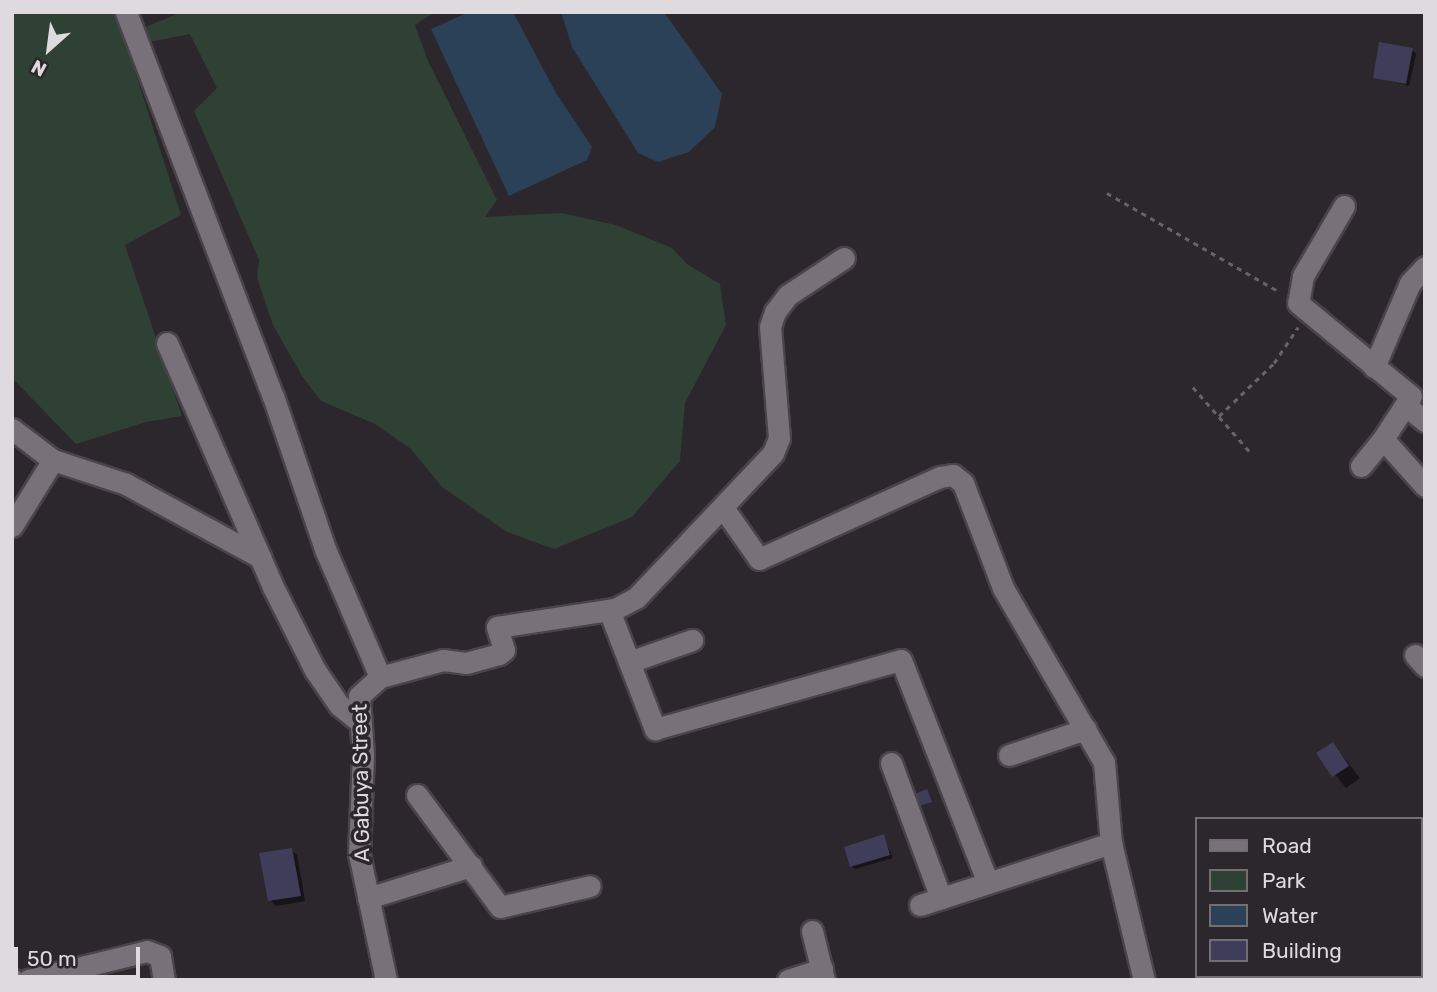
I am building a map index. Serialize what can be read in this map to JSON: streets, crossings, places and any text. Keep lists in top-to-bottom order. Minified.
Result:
{"streets":{"street":["A Gabuya Street"]},"legend":["Road","Park","Water","Building"],"scale_bar":"50 m","north":"bottom left"}
